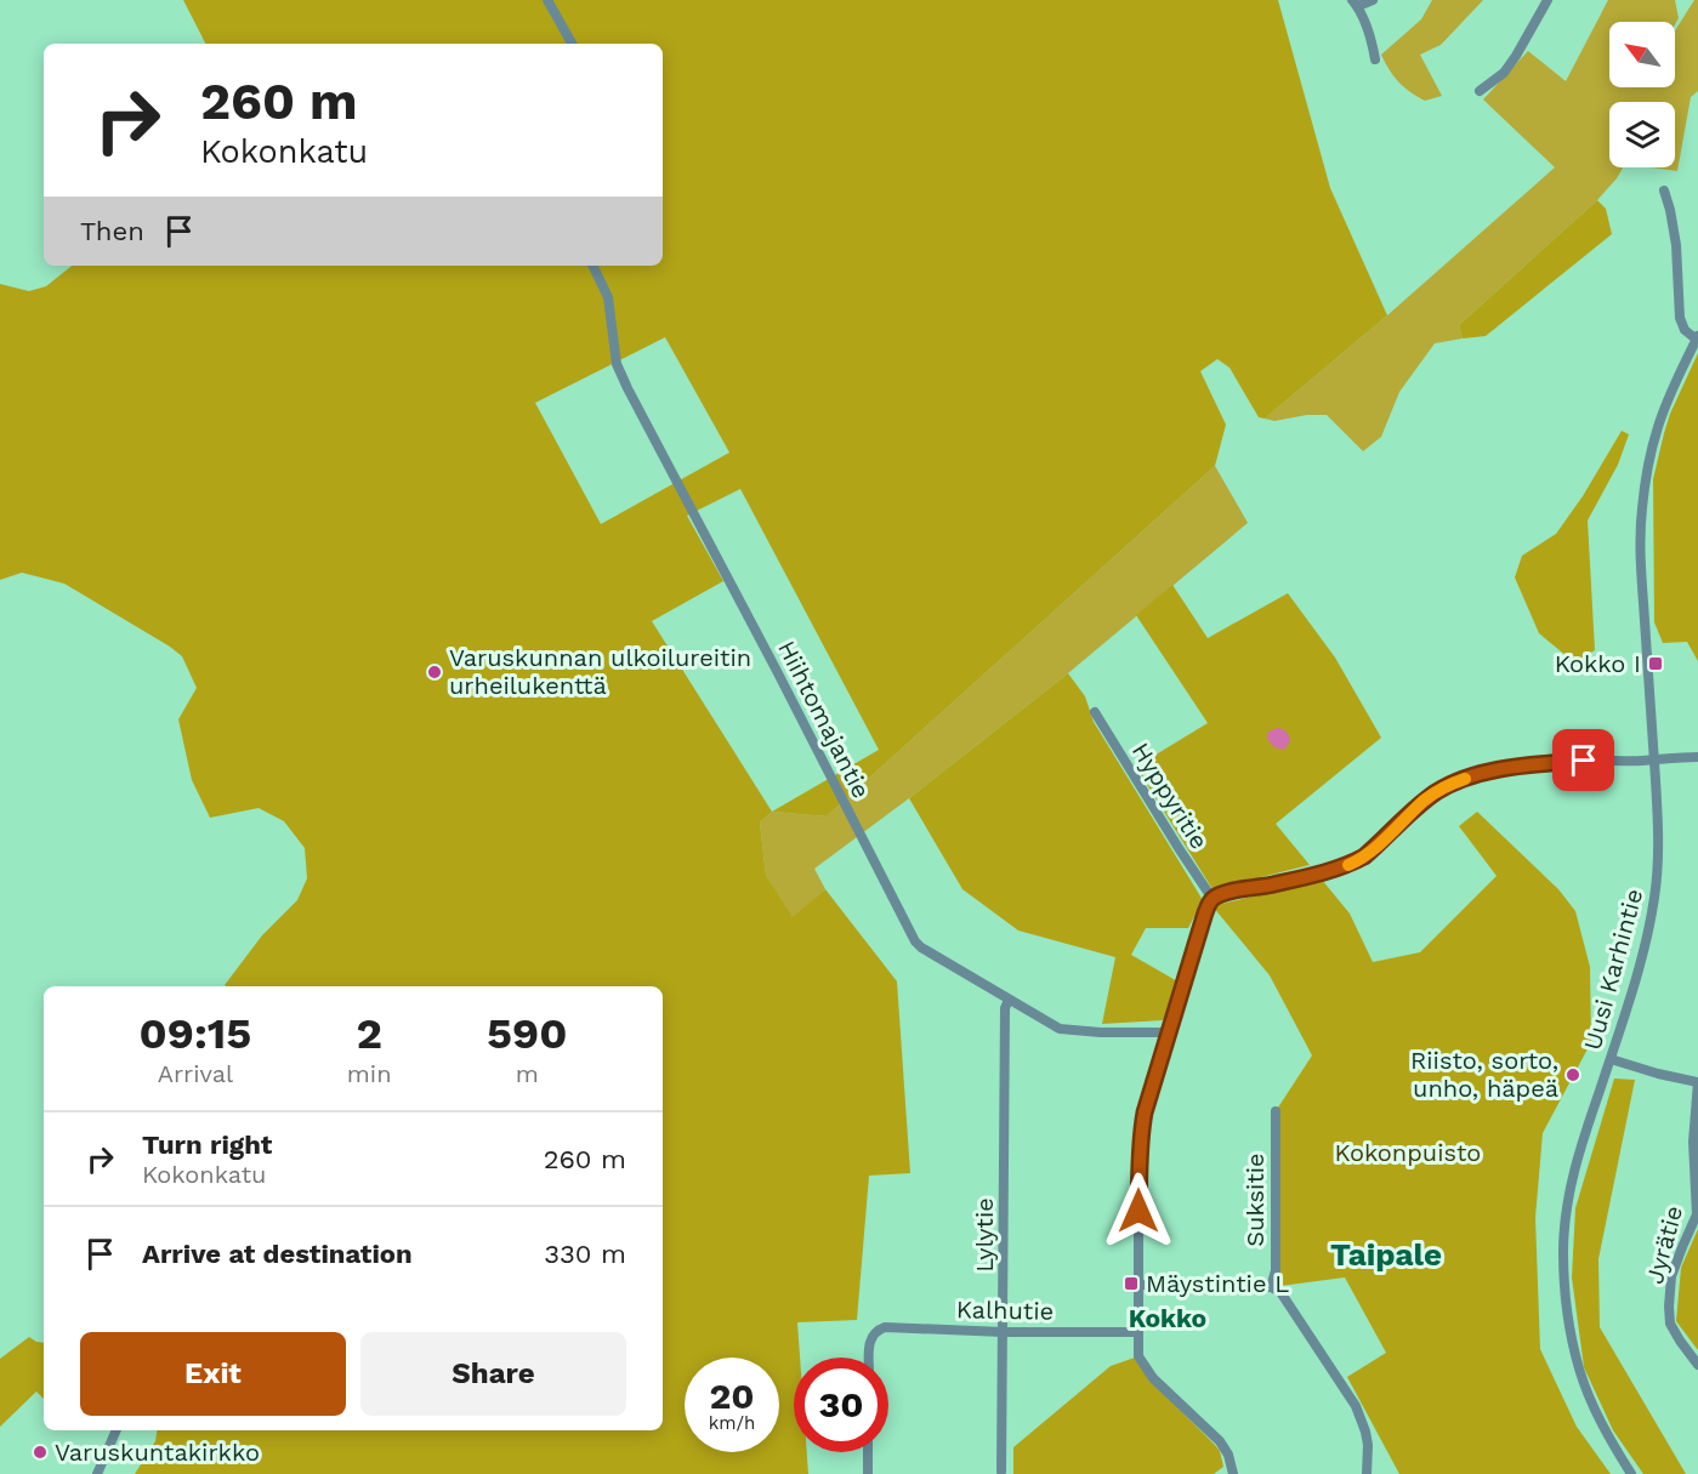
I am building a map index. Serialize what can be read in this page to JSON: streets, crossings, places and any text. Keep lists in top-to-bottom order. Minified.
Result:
{"streets":{"street":["Hiihtomajantie","Hyppyritie","Uusi Karhintie","Suksitie","Lylytie","Jyrätie","Kalhutie"]},"crossings":[["Hiihtomajantie","Lylytie"],["Lylytie","Kalhutie"]],"districts":["Taipale","Kokko"],"parks":["Kokonpuisto"],"places":{"transit":["Kokko I","Mäystintie L"],"other":["Varuskunnan ulkoilureitin urheilukenttä","Riisto, sorto, unho, häpeä","Varuskuntakirkko"]},"north":"top left","page":{"turn":["260 m","Kokonkatu"],"then":"Then","eta":["09:15","Arrival","2","min","590","m"],"list":[{"name":"Turn right","note":"Kokonkatu","value":"260 m"},{"name":"Arrive at destination","value":"330 m"}],"buttons":["Exit","Share"],"speed":"20 km/h","limit":"30"}}
